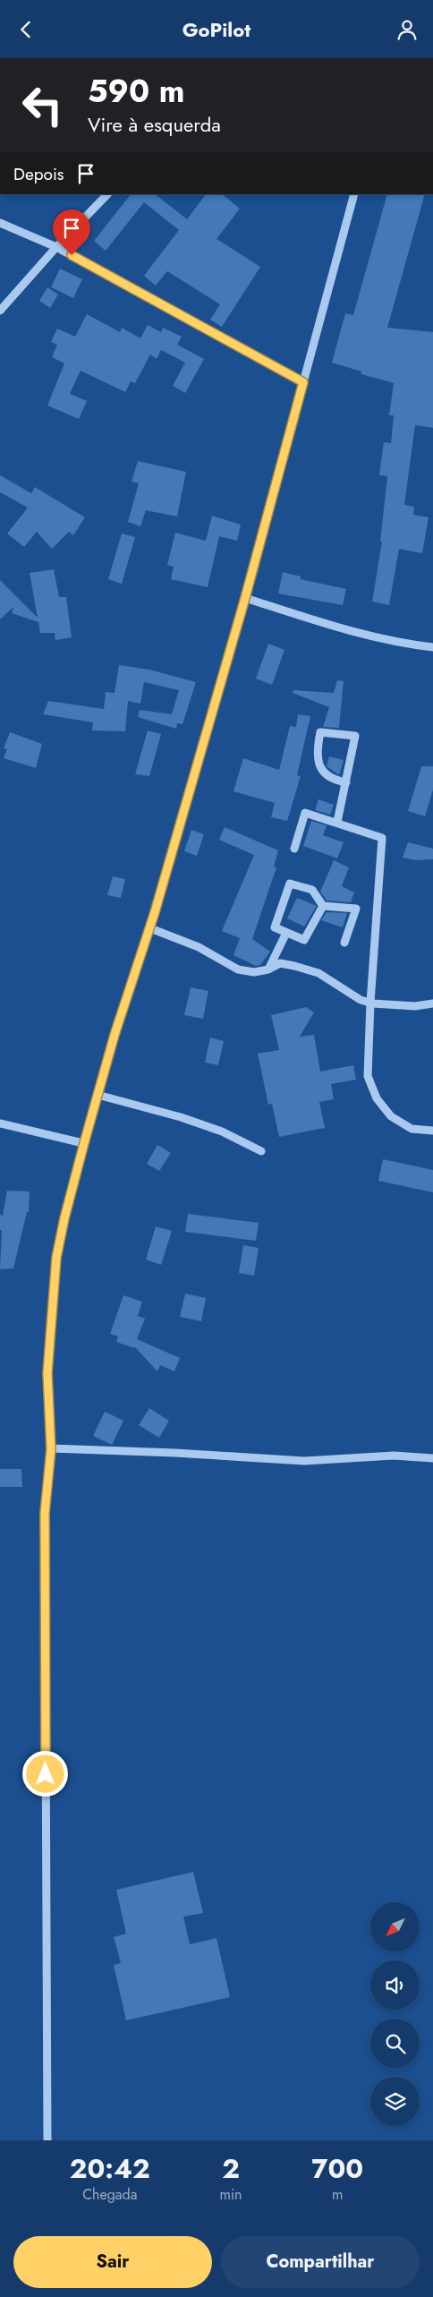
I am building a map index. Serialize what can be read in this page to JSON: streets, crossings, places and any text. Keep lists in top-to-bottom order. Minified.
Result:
{"north":"bottom left","page":{"header":"GoPilot","turn":["590 m","Vire à esquerda"],"then":"Depois","eta":["20:42","Chegada","2","min","700","m"],"buttons":["Sair","Compartilhar"]}}
